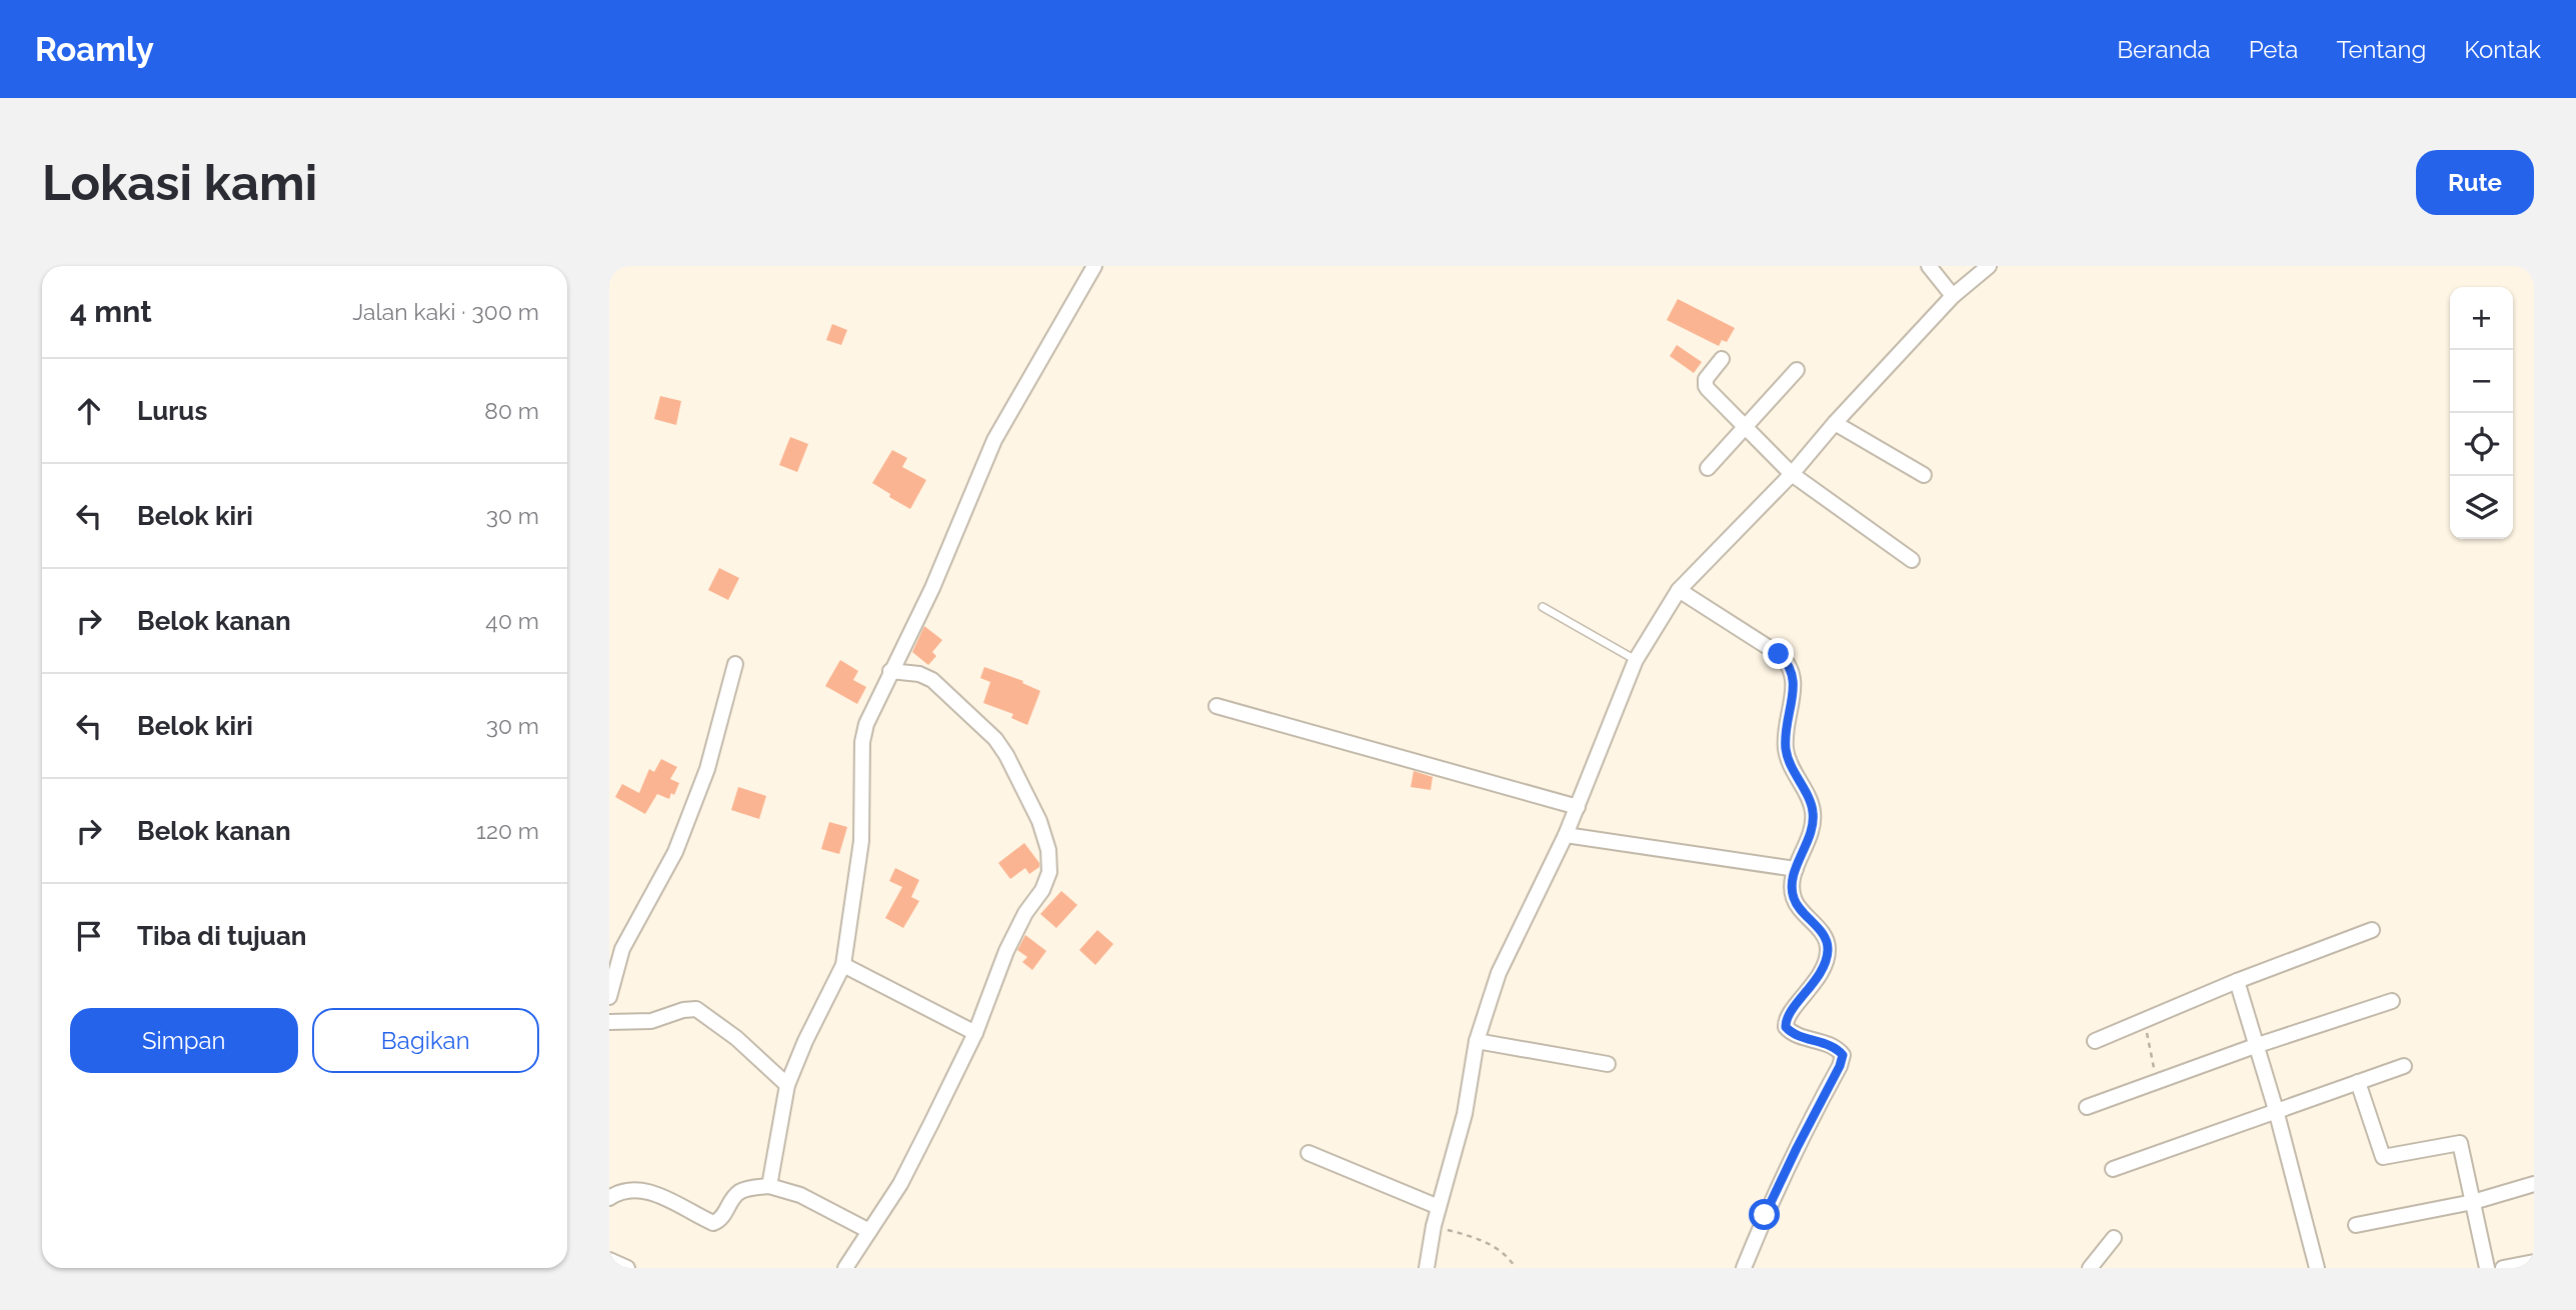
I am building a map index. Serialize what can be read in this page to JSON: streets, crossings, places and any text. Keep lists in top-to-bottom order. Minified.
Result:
{"page":{"header":"Roamly","nav":["Beranda","Peta","Tentang","Kontak"],"buttons":["Rute",["Simpan","Bagikan"]],"title":"Lokasi kami","heading":["4 mnt","Jalan kaki · 300 m"],"map_buttons":["+","−"],"list":[["Lurus","80 m"],["Belok kiri","30 m"],["Belok kanan","40 m"],["Belok kiri","30 m"],["Belok kanan","120 m"],"Tiba di tujuan"]}}
